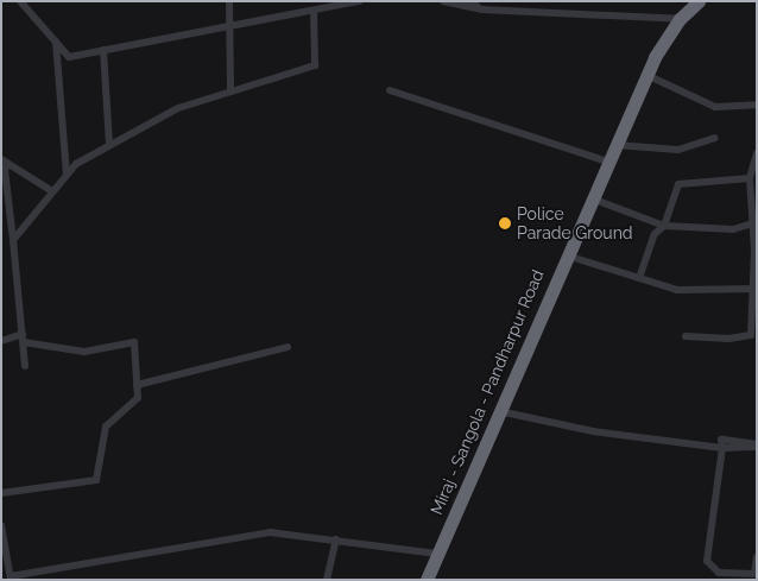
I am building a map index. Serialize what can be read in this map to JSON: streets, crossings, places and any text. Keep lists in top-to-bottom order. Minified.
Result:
{"streets":{"highway":["Miraj - Sangola - Pandharpur Road"]},"places":["Police Parade Ground"]}
